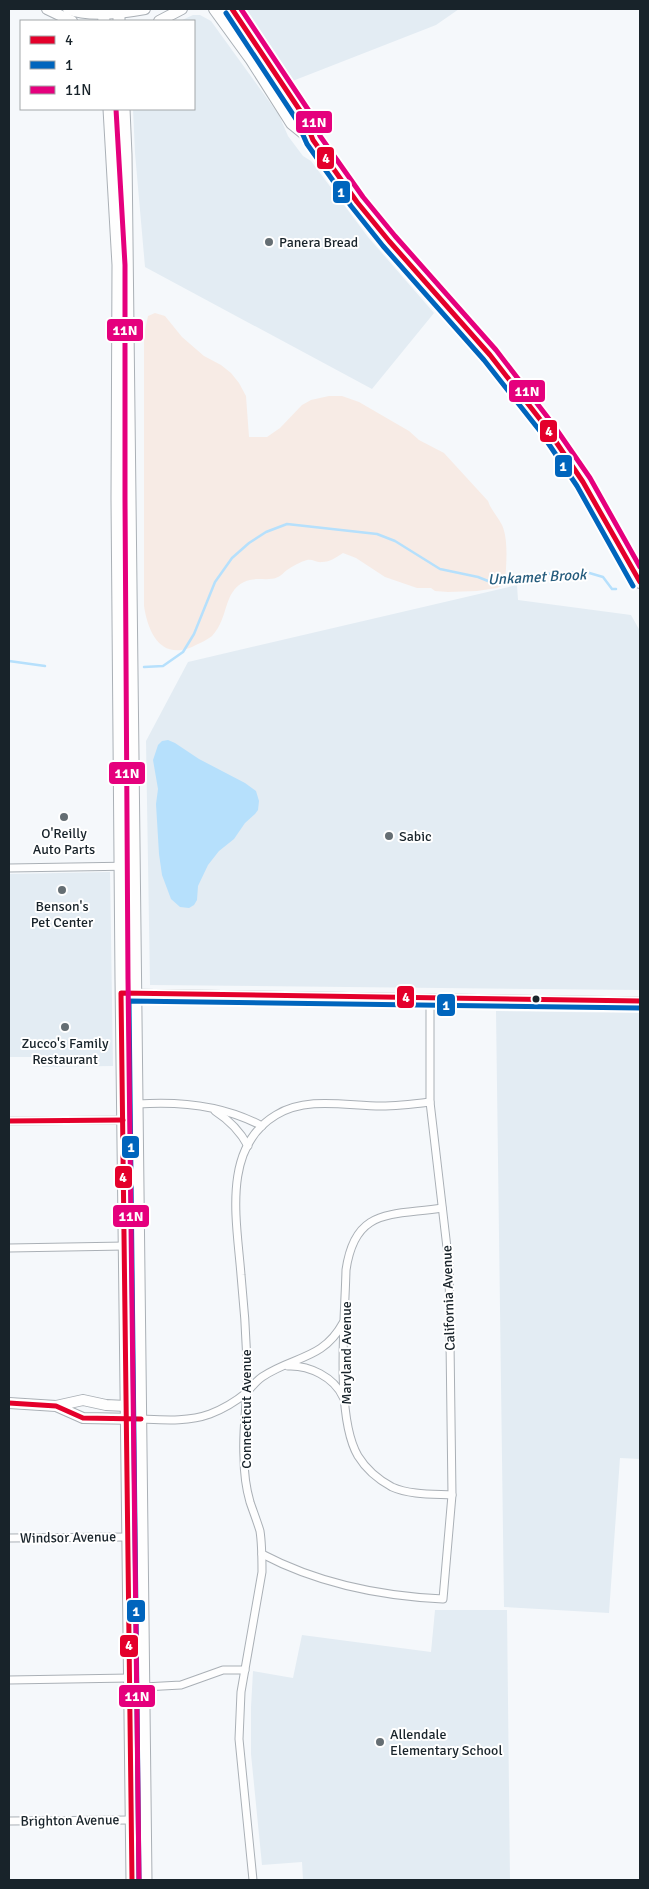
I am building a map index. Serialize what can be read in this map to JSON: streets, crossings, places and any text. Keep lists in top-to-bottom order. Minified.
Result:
{"streets":{"street":["California Avenue","Maryland Avenue","Connecticut Avenue","Windsor Avenue","Brighton Avenue"]},"crossings":[["California Avenue","Maryland Avenue"],["California Avenue","Connecticut Avenue"]],"water":["Unkamet Brook"],"places":["Panera Bread","O'Reilly Auto Parts","Sabic","Benson's Pet Center","Zucco's Family Restaurant","Allendale Elementary School"],"lines":["transit line 4","transit line 11N","transit line 1"],"legend":["4","1","11N"]}
